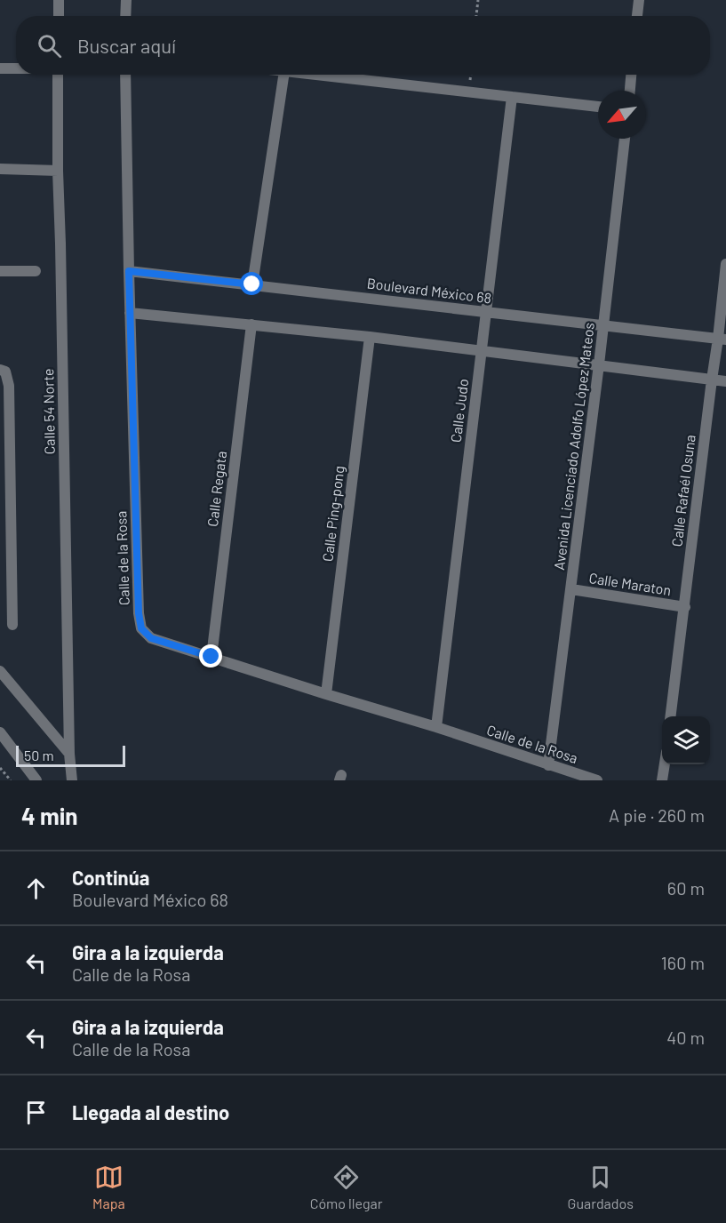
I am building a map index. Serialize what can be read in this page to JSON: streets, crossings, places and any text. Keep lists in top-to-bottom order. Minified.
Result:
{"streets":{"street":["Boulevard México 68","Calle Judo","Calle 54 Norte","Avenida Licenciado Adolfo López Mateos","Calle Regata","Calle Rafaél Osuna","Calle Ping-pong","Calle de la Rosa","Calle Maraton"]},"crossings":[["Boulevard México 68","Calle Judo"],["Boulevard México 68","Avenida Licenciado Adolfo López Mateos"],["Boulevard México 68","Calle Rafaél Osuna"],["Boulevard México 68","Calle de la Rosa"],["Calle Judo","Calle de la Rosa"],["Avenida Licenciado Adolfo López Mateos","Calle de la Rosa"],["Avenida Licenciado Adolfo López Mateos","Calle Maraton"],["Calle Regata","Calle de la Rosa"],["Calle Rafaél Osuna","Calle Maraton"],["Calle Ping-pong","Calle de la Rosa"]],"scale_bar":"50 m","north":"bottom left","page":{"search":"Buscar aquí","scale":"50 m","heading":["4 min","A pie · 260 m"],"list":[["Continúa","Boulevard México 68","60 m"],["Gira a la izquierda","Calle de la Rosa","160 m"],["Gira a la izquierda","Calle de la Rosa","40 m"],"Llegada al destino"],"nav":["Mapa","Cómo llegar","Guardados"]}}
